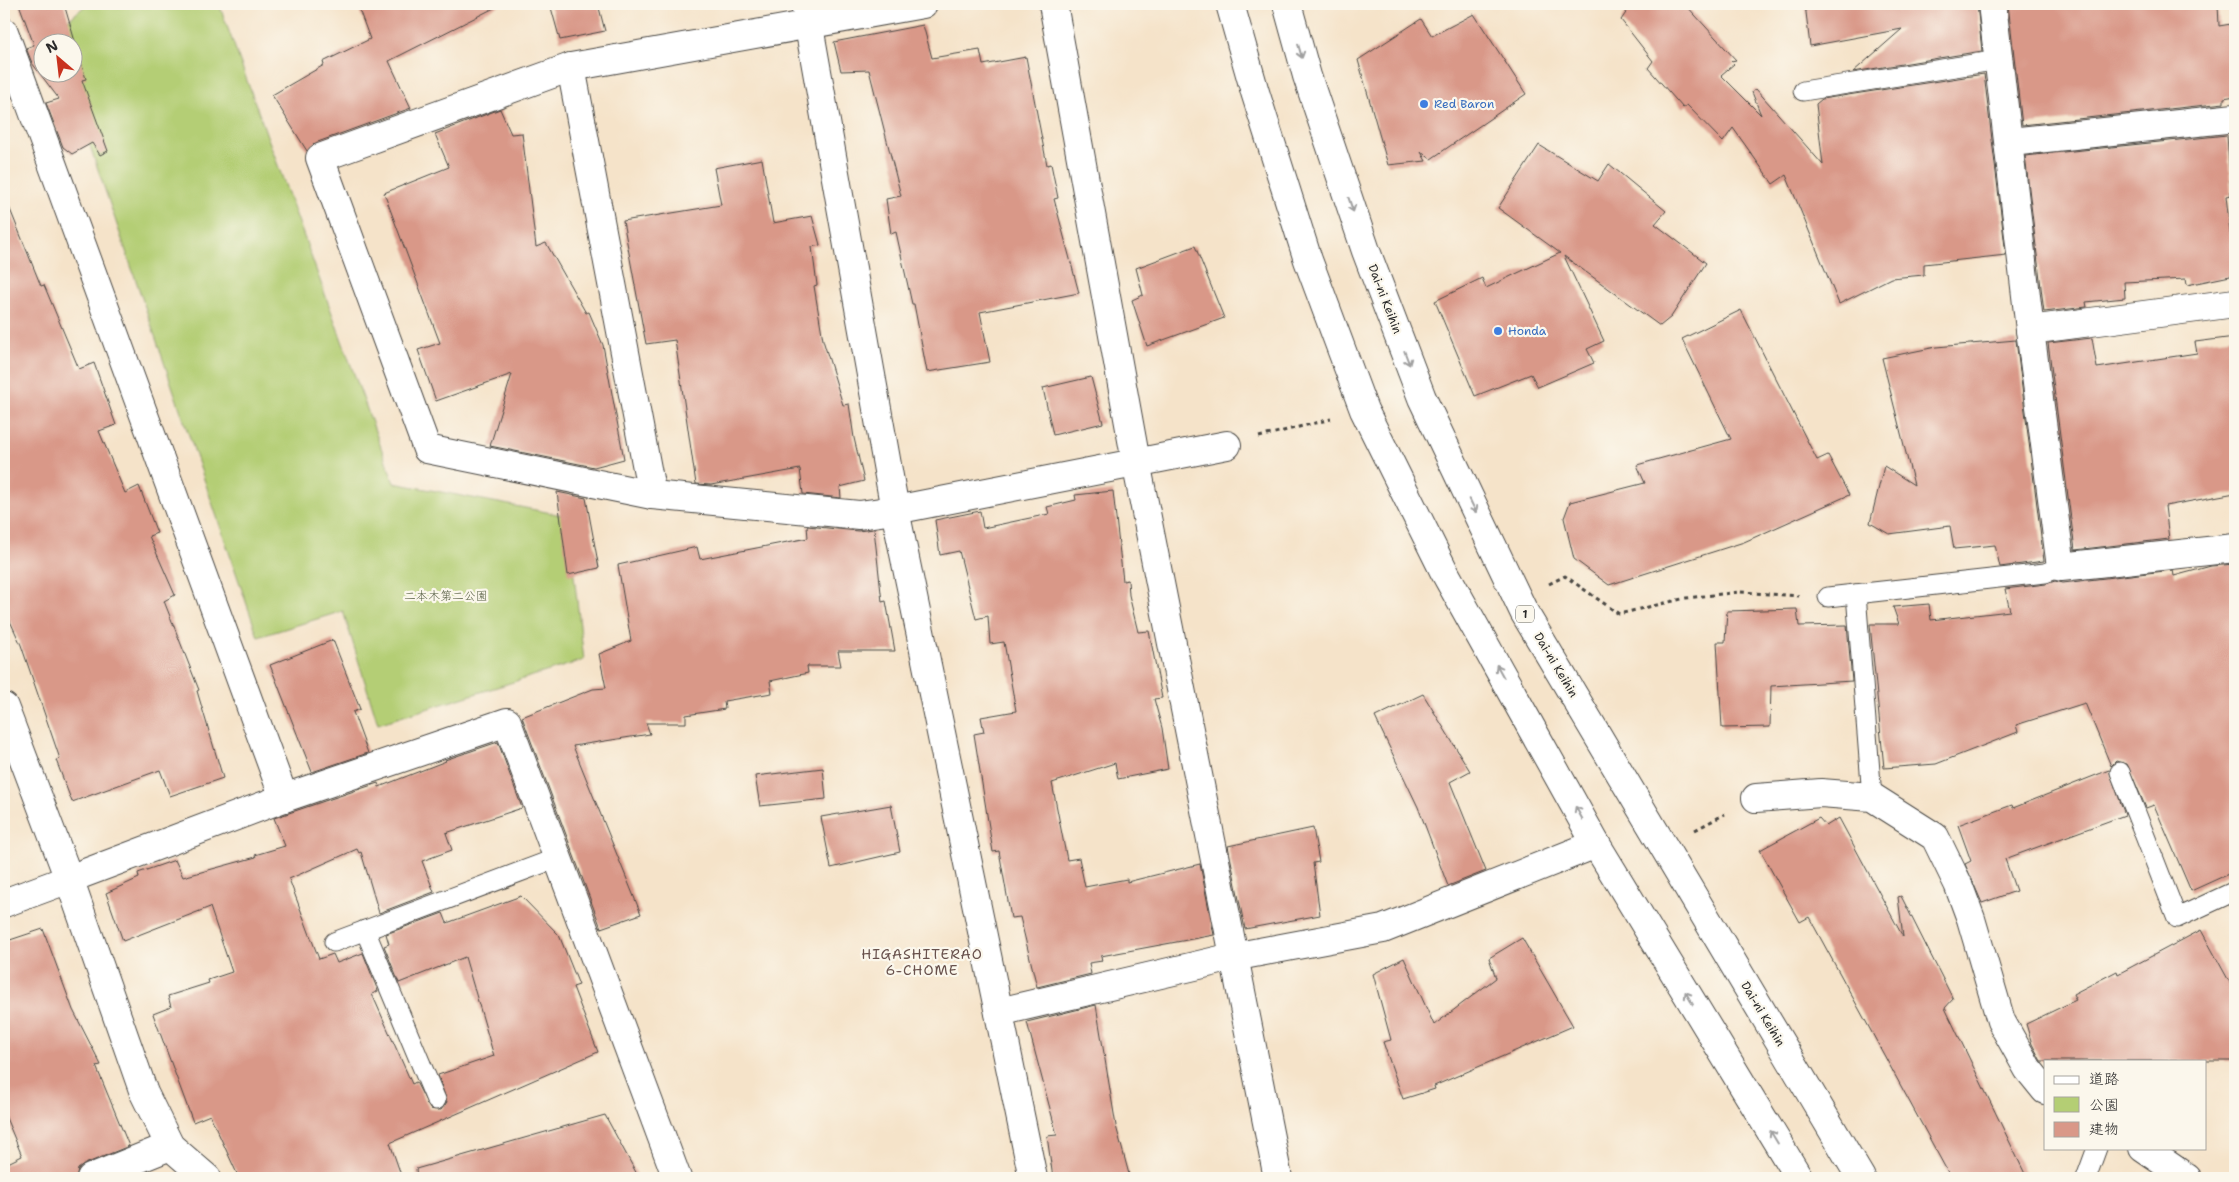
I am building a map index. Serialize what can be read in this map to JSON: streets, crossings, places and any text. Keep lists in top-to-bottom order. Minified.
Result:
{"streets":{"main road":["Dai-ni Keihin","1"]},"districts":["HIGASHITERAO 6-CHOME"],"parks":["二本木第二公園"],"places":["Red Baron","Honda"],"legend":["道路","公園","建物"],"north":"top left"}
